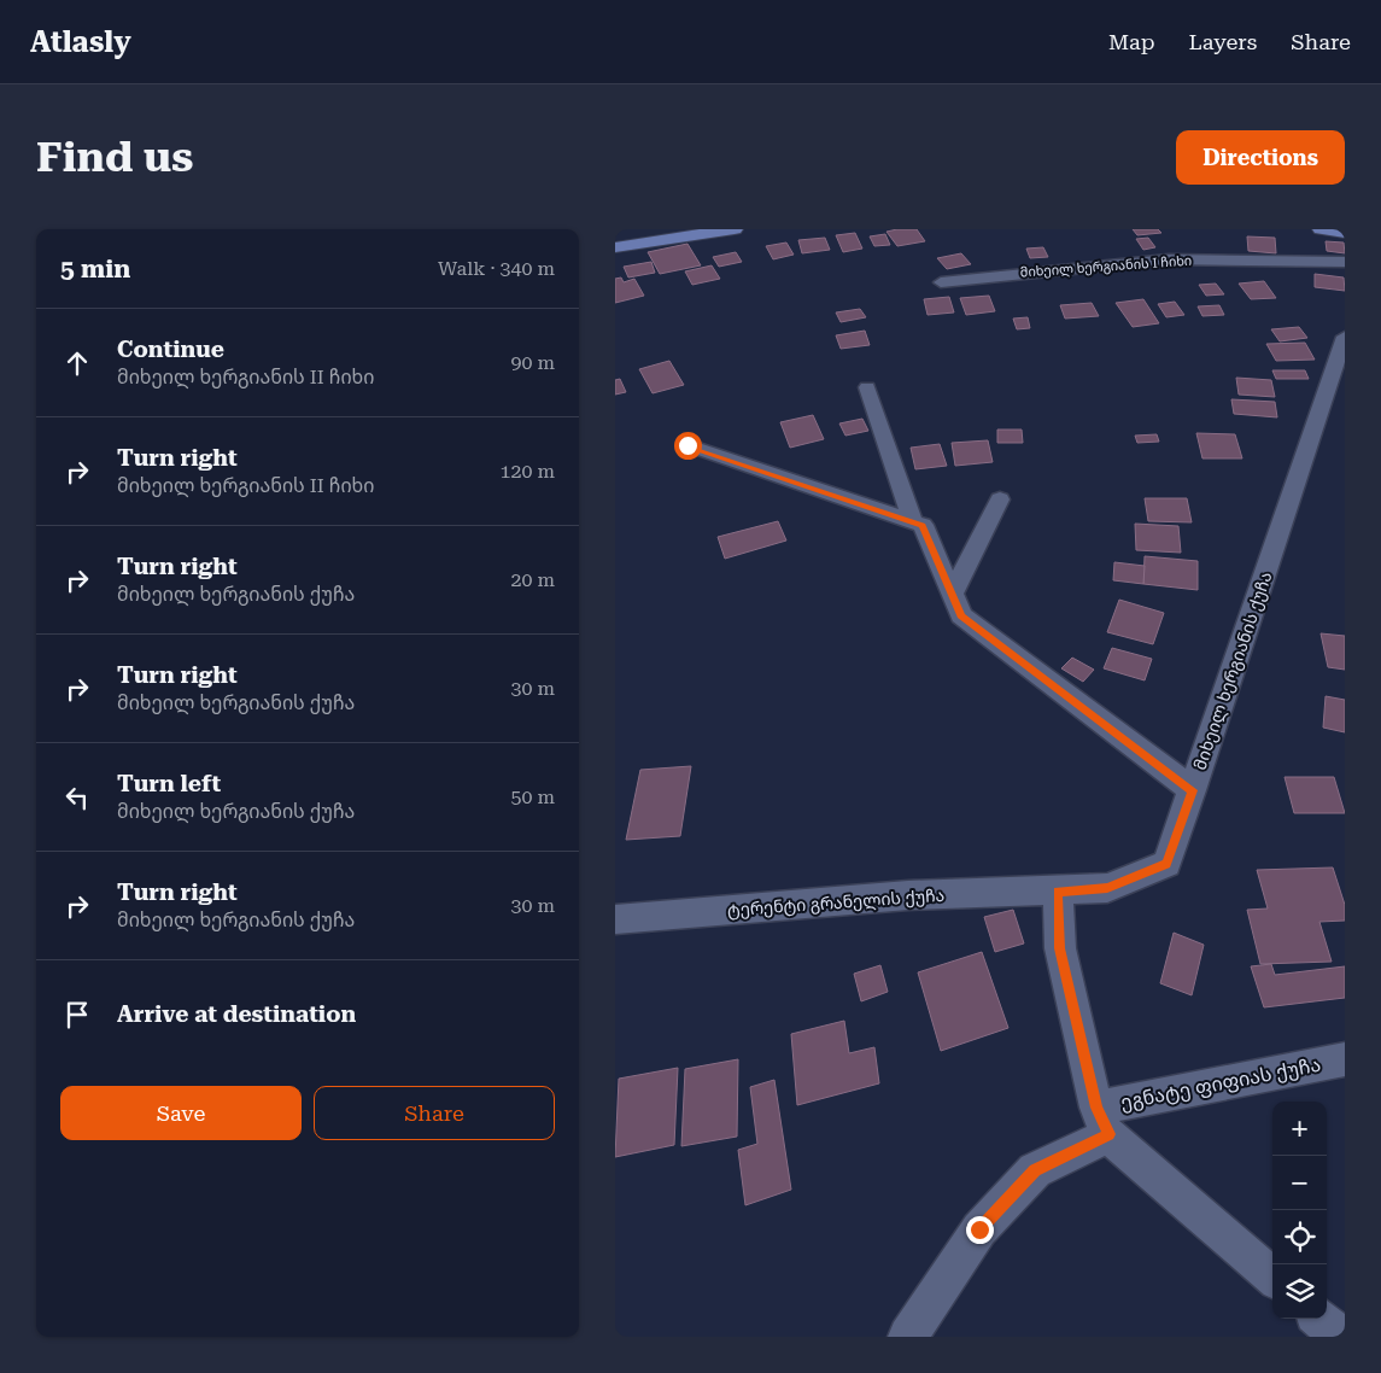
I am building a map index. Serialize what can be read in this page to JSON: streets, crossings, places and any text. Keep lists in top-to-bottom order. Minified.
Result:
{"streets":{"street":["მიხეილ ხერგიანის I ჩიხი","მიხეილ ხერგიანის ქუჩა","ტერენტი გრანელის ქუჩა","ეგნატე ფიფიას ქუჩა"]},"crossings":[["მიხეილ ხერგიანის ქუჩა","ტერენტი გრანელის ქუჩა"]],"page":{"header":"Atlasly","nav":["Map","Layers","Share"],"buttons":["Directions",["Save","Share"]],"title":"Find us","heading":["5 min","Walk · 340 m"],"list":[["Continue","მიხეილ ხერგიანის II ჩიხი","90 m"],["Turn right","მიხეილ ხერგიანის II ჩიხი","120 m"],["Turn right","მიხეილ ხერგიანის ქუჩა","20 m"],["Turn right","მიხეილ ხერგიანის ქუჩა","30 m"],["Turn left","მიხეილ ხერგიანის ქუჩა","50 m"],["Turn right","მიხეილ ხერგიანის ქუჩა","30 m"],"Arrive at destination"],"map_buttons":["+","−"]}}
